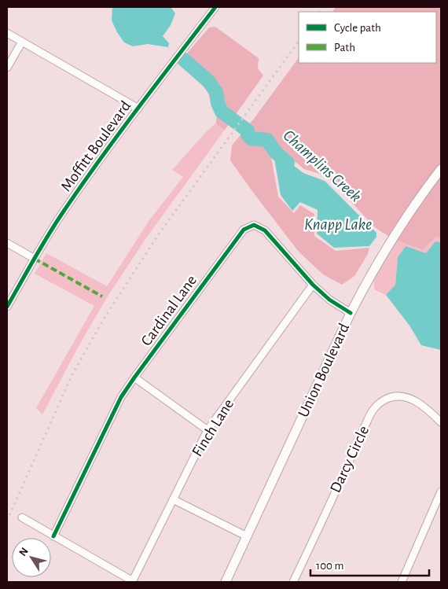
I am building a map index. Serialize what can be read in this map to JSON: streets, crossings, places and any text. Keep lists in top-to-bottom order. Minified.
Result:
{"streets":{"main road":["Union Boulevard"],"street":["Moffitt Boulevard","Cardinal Lane","Finch Lane","Darcy Circle"]},"crossings":[["Cardinal Lane","Union Boulevard"],["Cardinal Lane","Finch Lane"]],"water":["Champlins Creek","Knapp Lake"],"legend":["Cycle path","Path"],"scale_bar":"100 m","north":"top left"}
